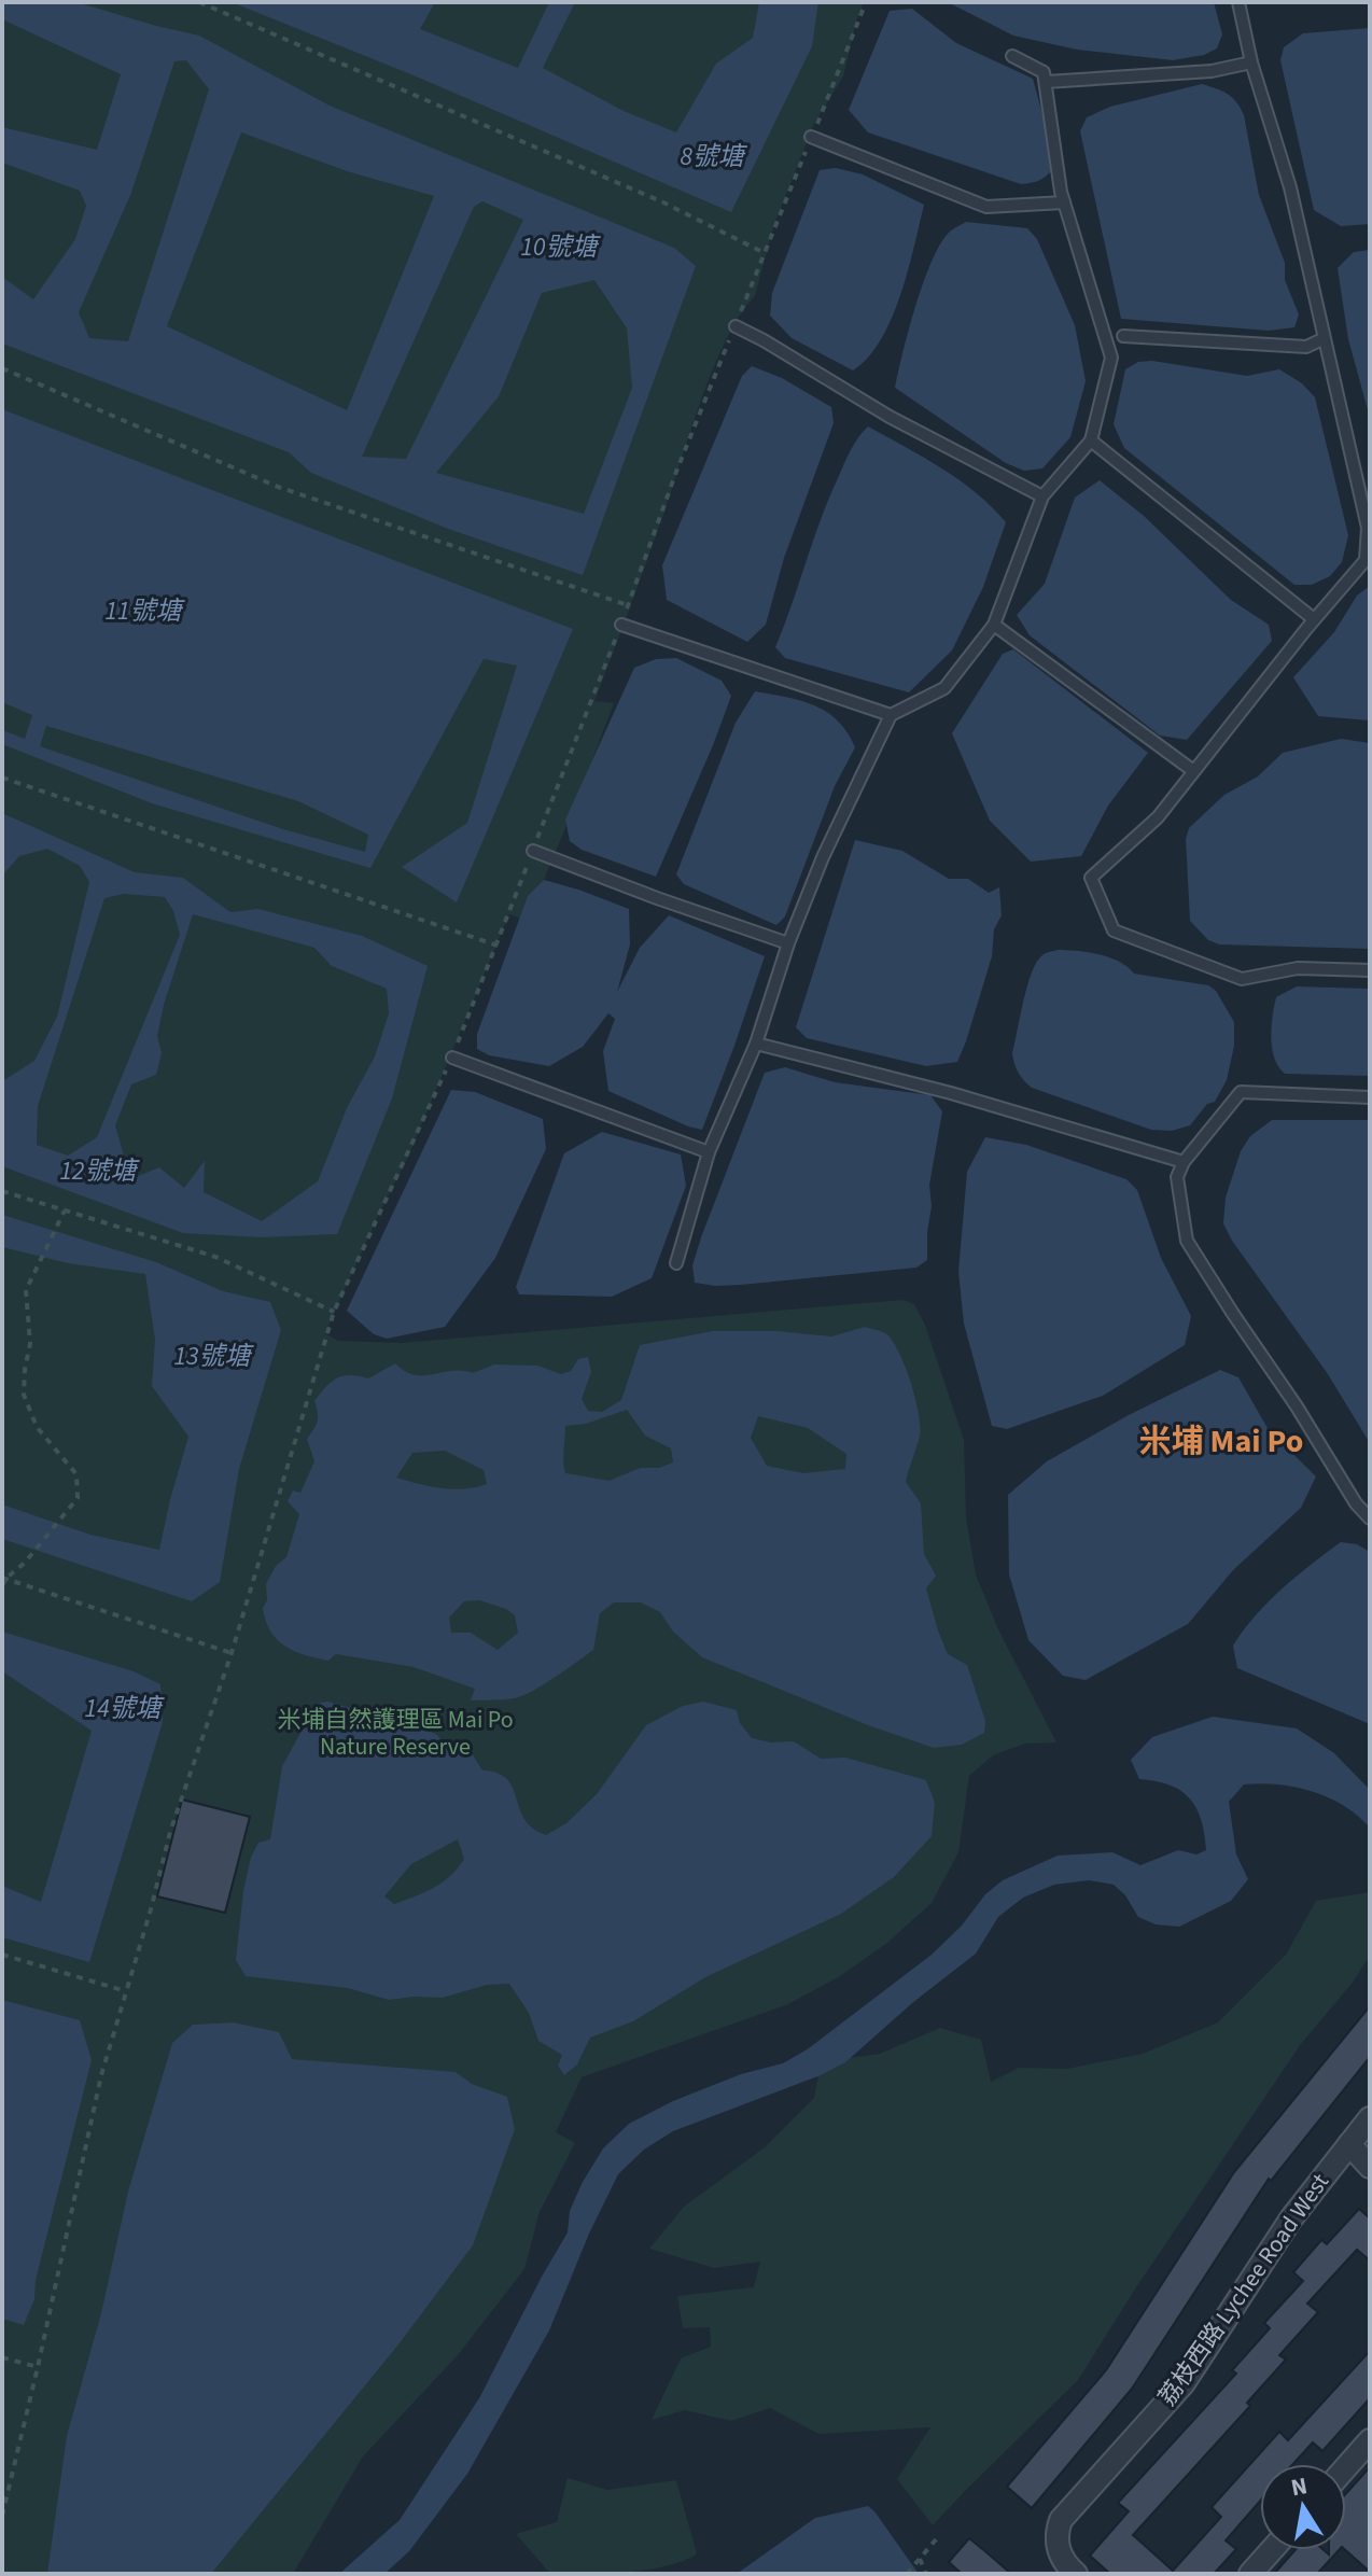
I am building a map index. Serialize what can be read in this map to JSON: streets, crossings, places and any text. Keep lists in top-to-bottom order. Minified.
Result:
{"streets":{"street":["荔枝西路 Lychee Road West"]},"districts":["米埔 Mai Po"],"water":["8號塘","10號塘","11號塘","12號塘","13號塘","14號塘"],"parks":["米埔自然護理區 Mai Po Nature Reserve"],"north":"top"}
